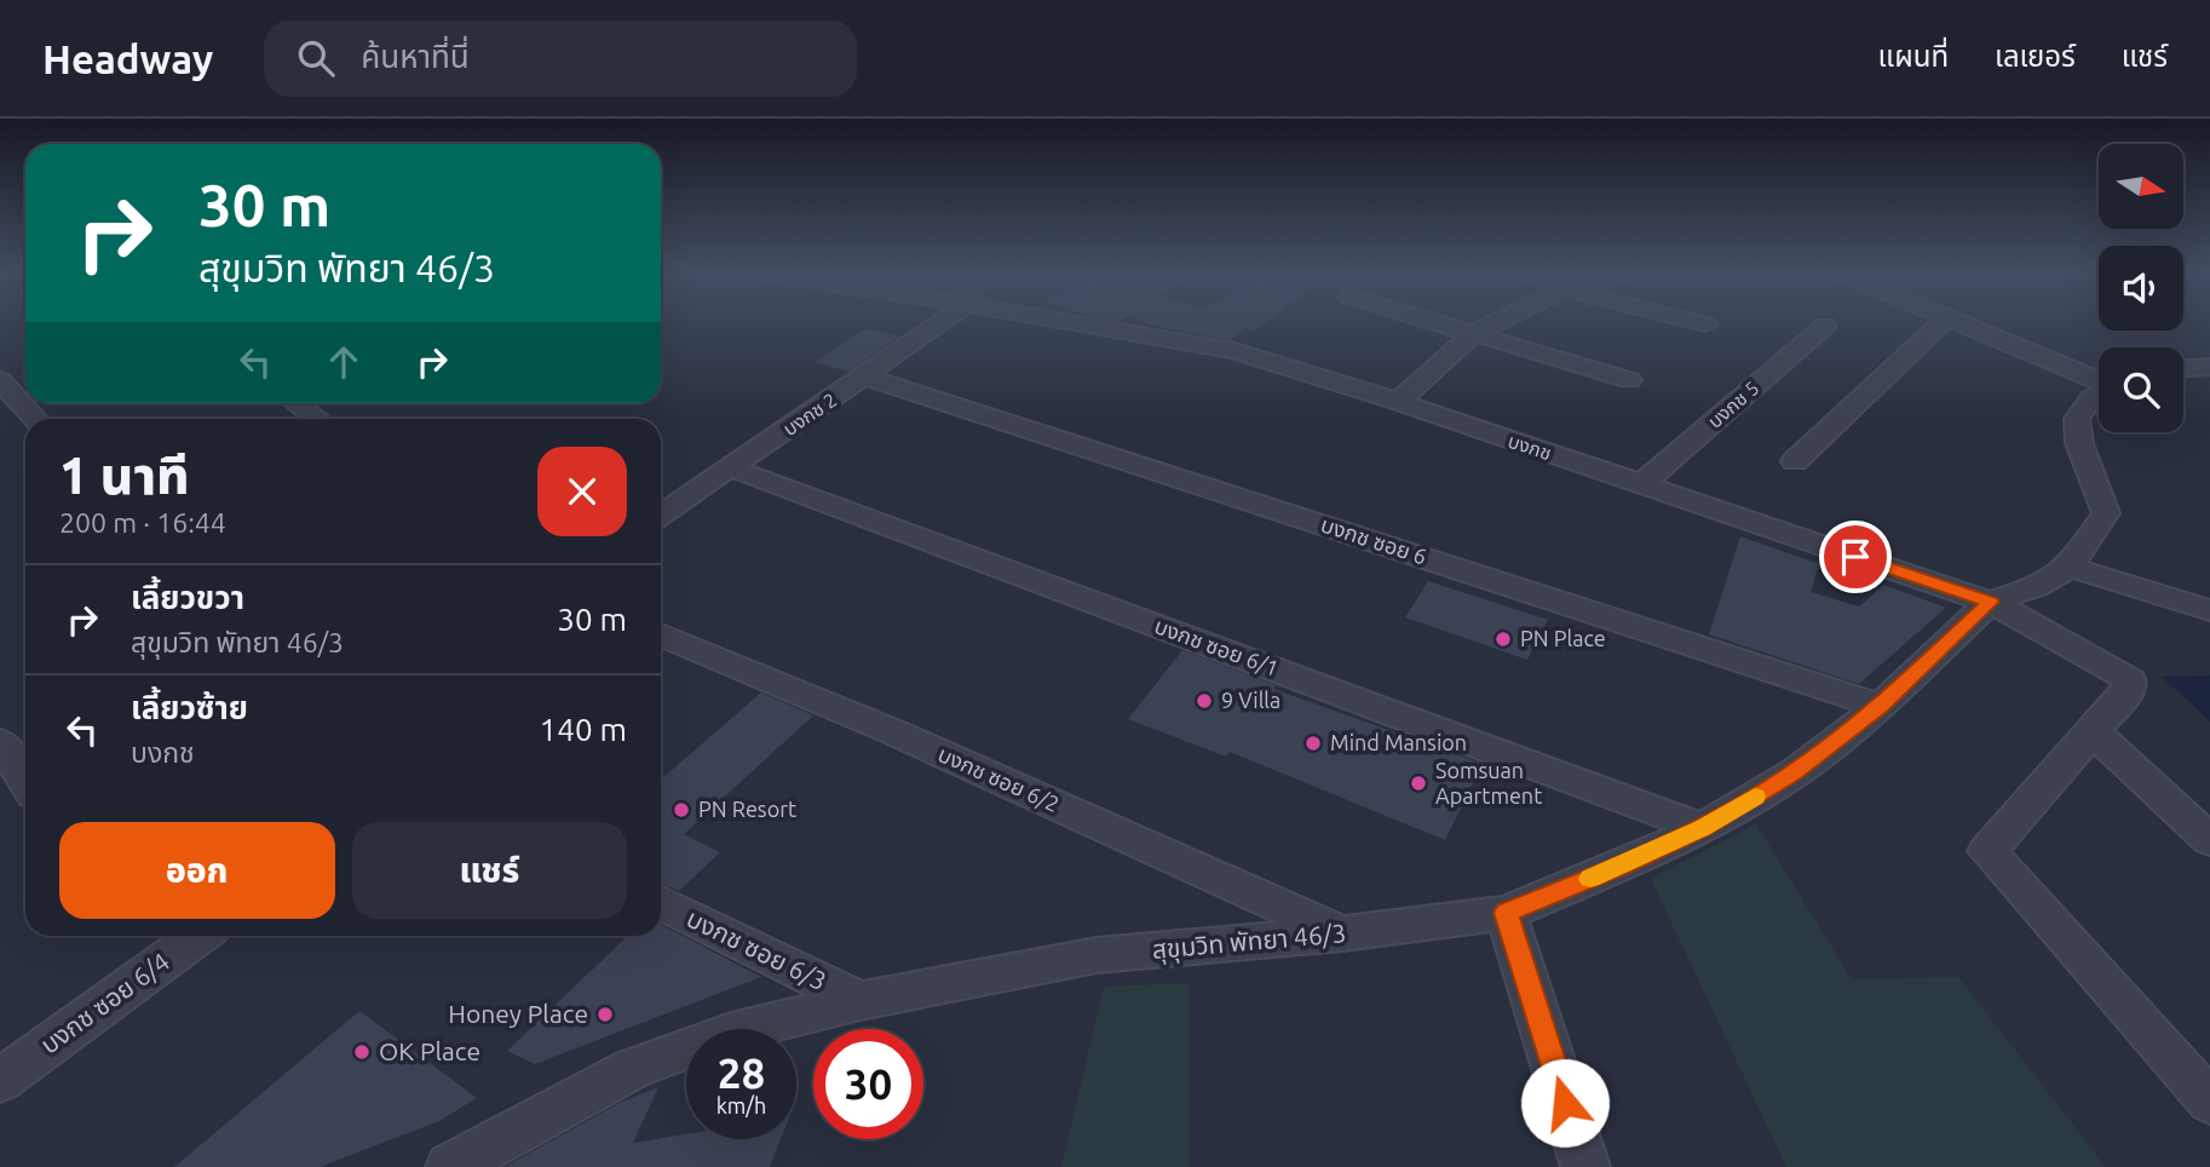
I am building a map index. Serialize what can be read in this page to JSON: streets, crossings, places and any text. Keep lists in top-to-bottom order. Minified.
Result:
{"streets":{"street":["บงกช 5","บงกช 2","บงกช","บงกช ซอย 6","บงกช ซอย 6/1","บงกช ซอย 6/2","สุขุมวิท พัทยา 46/3","บงกช ซอย 6/3","บงกช ซอย 6/4"]},"crossings":[["บงกช 5","บงกช"],["บงกช 2","บงกช ซอย 6"],["บงกช 2","บงกช ซอย 6/1"],["บงกช","สุขุมวิท พัทยา 46/3"],["บงกช ซอย 6","สุขุมวิท พัทยา 46/3"],["บงกช ซอย 6/1","สุขุมวิท พัทยา 46/3"],["บงกช ซอย 6/2","สุขุมวิท พัทยา 46/3"],["สุขุมวิท พัทยา 46/3","บงกช ซอย 6/3"]],"places":["PN Place","9 Villa","Mind Mansion","Somsuan Apartment","PN Resort","Honey Place","OK Place"],"north":"right","page":{"header":"Headway","search":"ค้นหาที่นี่","nav":["แผนที่","เลเยอร์","แชร์"],"turn":["30 m","สุขุมวิท พัทยา 46/3"],"heading":["1 นาที","200 m · 16:44"],"list":[{"name":"เลี้ยวขวา","note":"สุขุมวิท พัทยา 46/3","value":"30 m"},{"name":"เลี้ยวซ้าย","note":"บงกช","value":"140 m"}],"buttons":["ออก","แชร์"],"speed":"28 km/h","limit":"30"}}
